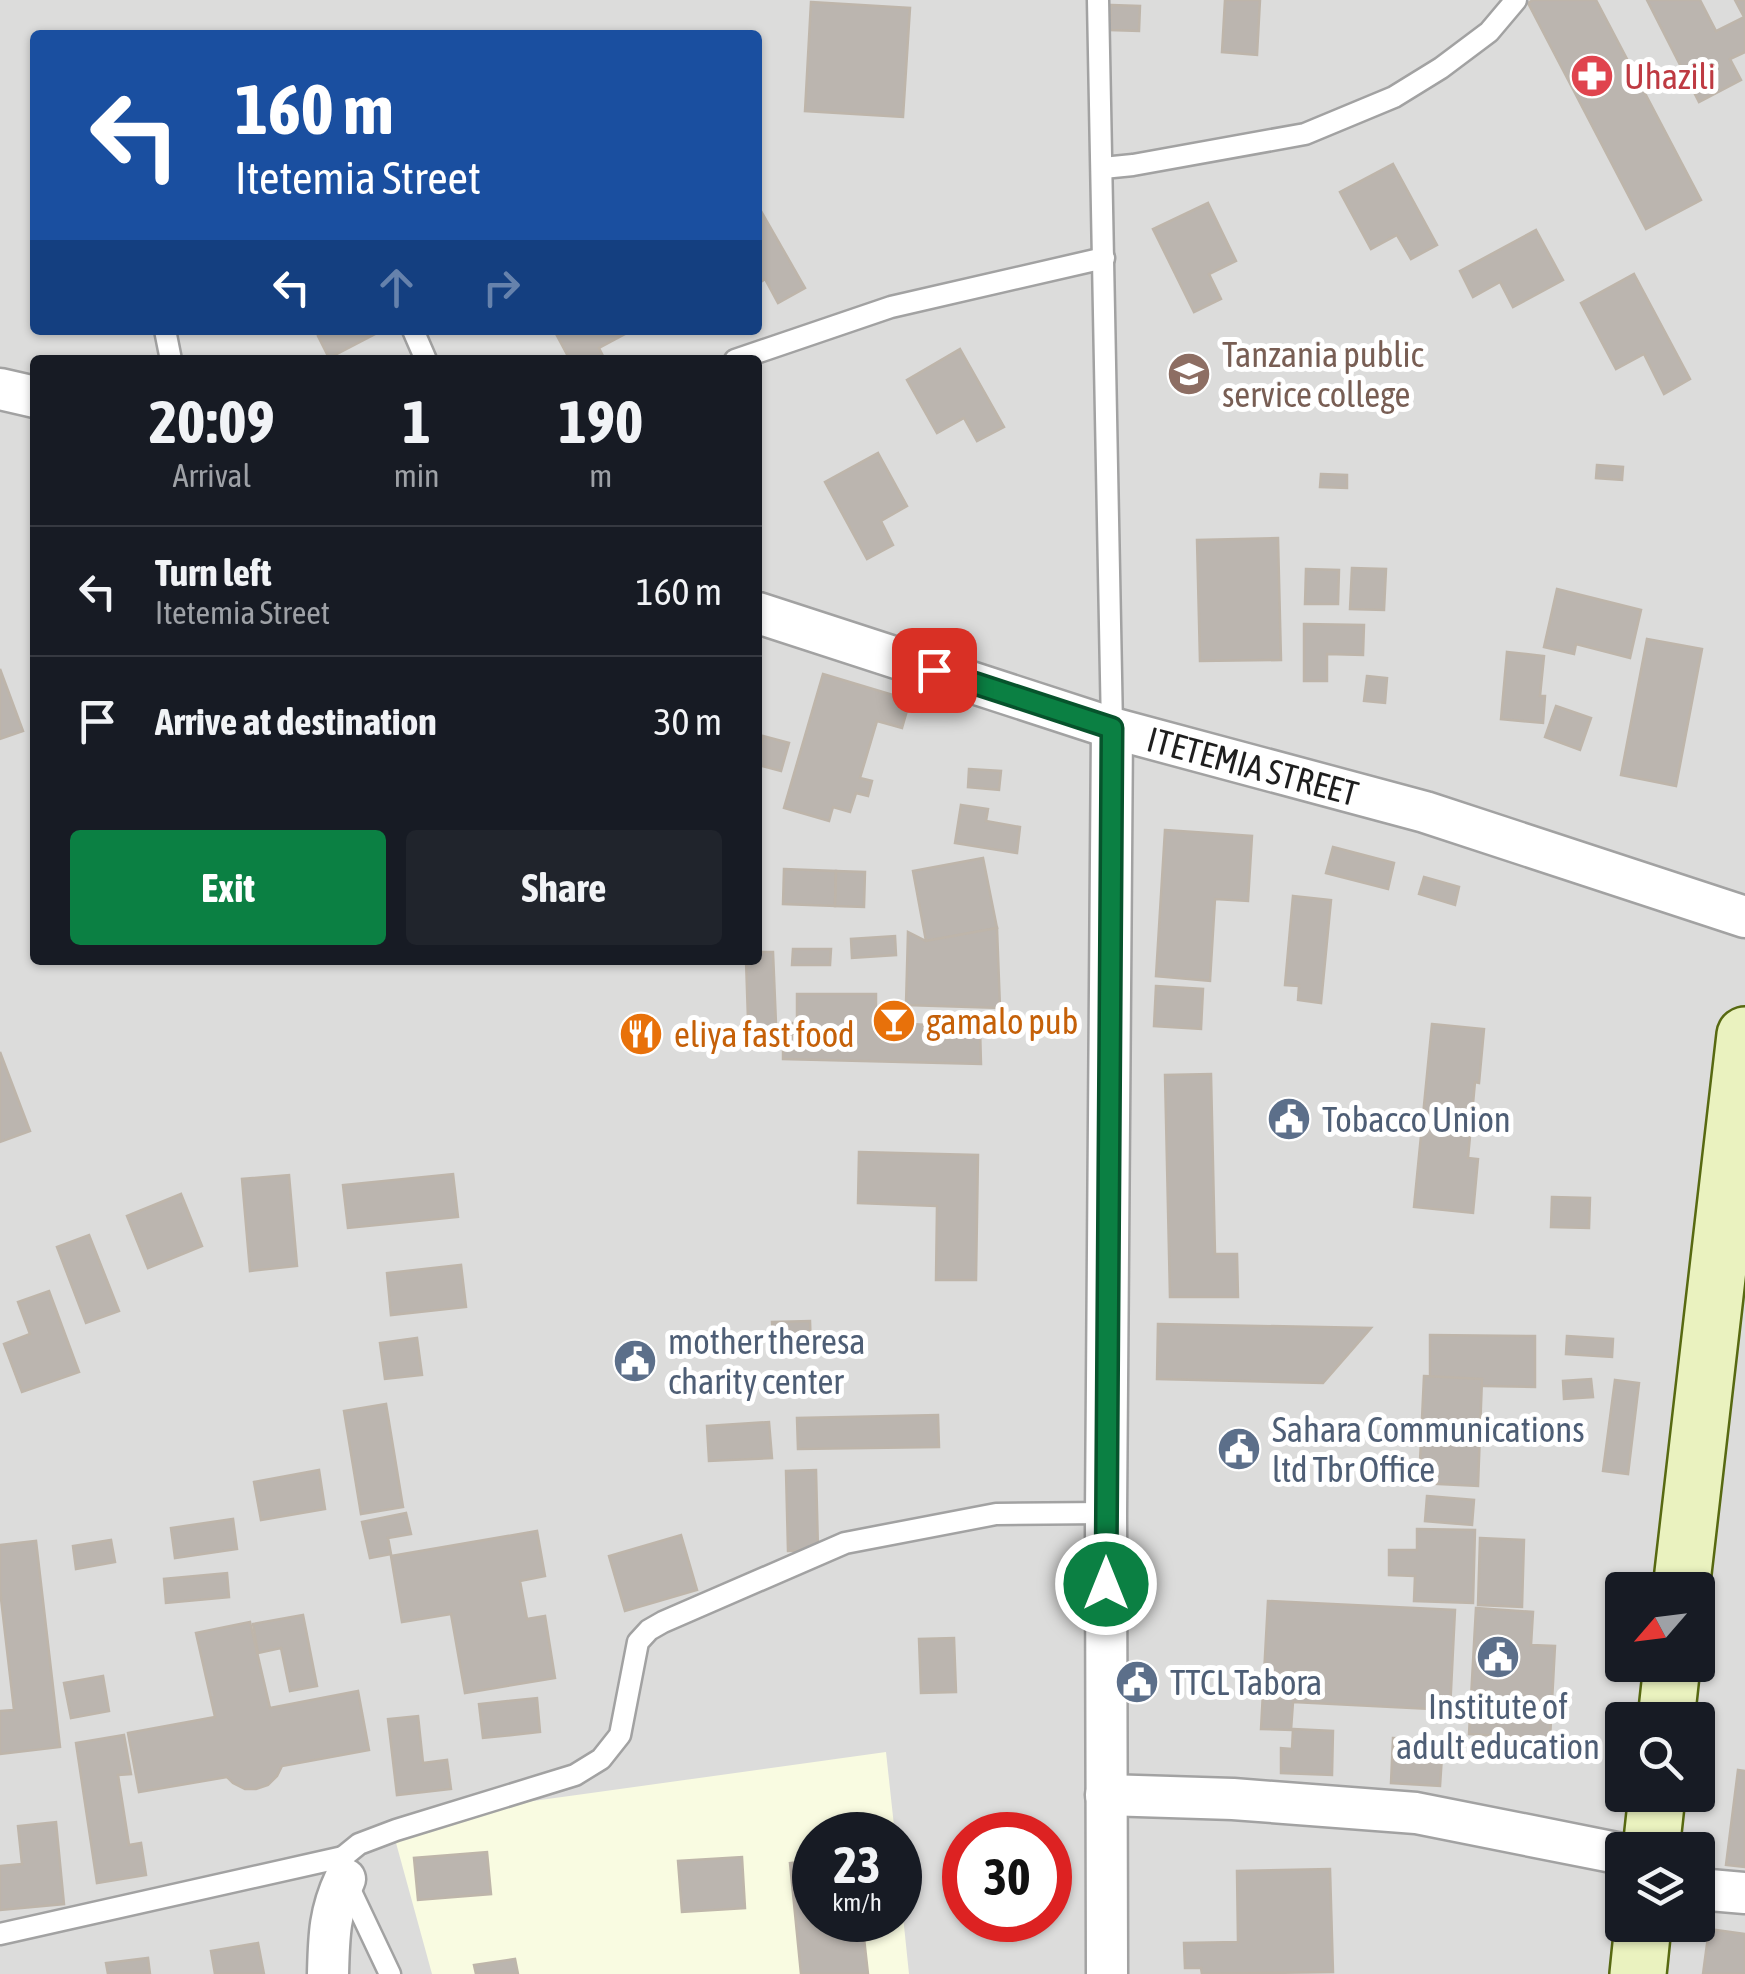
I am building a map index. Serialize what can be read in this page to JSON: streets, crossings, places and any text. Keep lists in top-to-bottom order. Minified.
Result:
{"streets":{"street":["ITETEMIA STREET"]},"places":{"pharmacy":["Uhazili"],"school or university":["Tanzania public service college"],"bar":["gamalo pub"],"restaurant":["eliya fast food"],"public building":["Tobacco Union","mother theresa charity center","Sahara Communications ltd Tbr Office","Institute of adult education","TTCL Tabora"]},"north":"bottom left","page":{"turn":["160 m","Itetemia Street"],"eta":["20:09","Arrival","1","min","190","m"],"list":[{"name":"Turn left","note":"Itetemia Street","value":"160 m"},{"name":"Arrive at destination","value":"30 m"}],"buttons":["Exit","Share"],"speed":"23 km/h","limit":"30"}}
